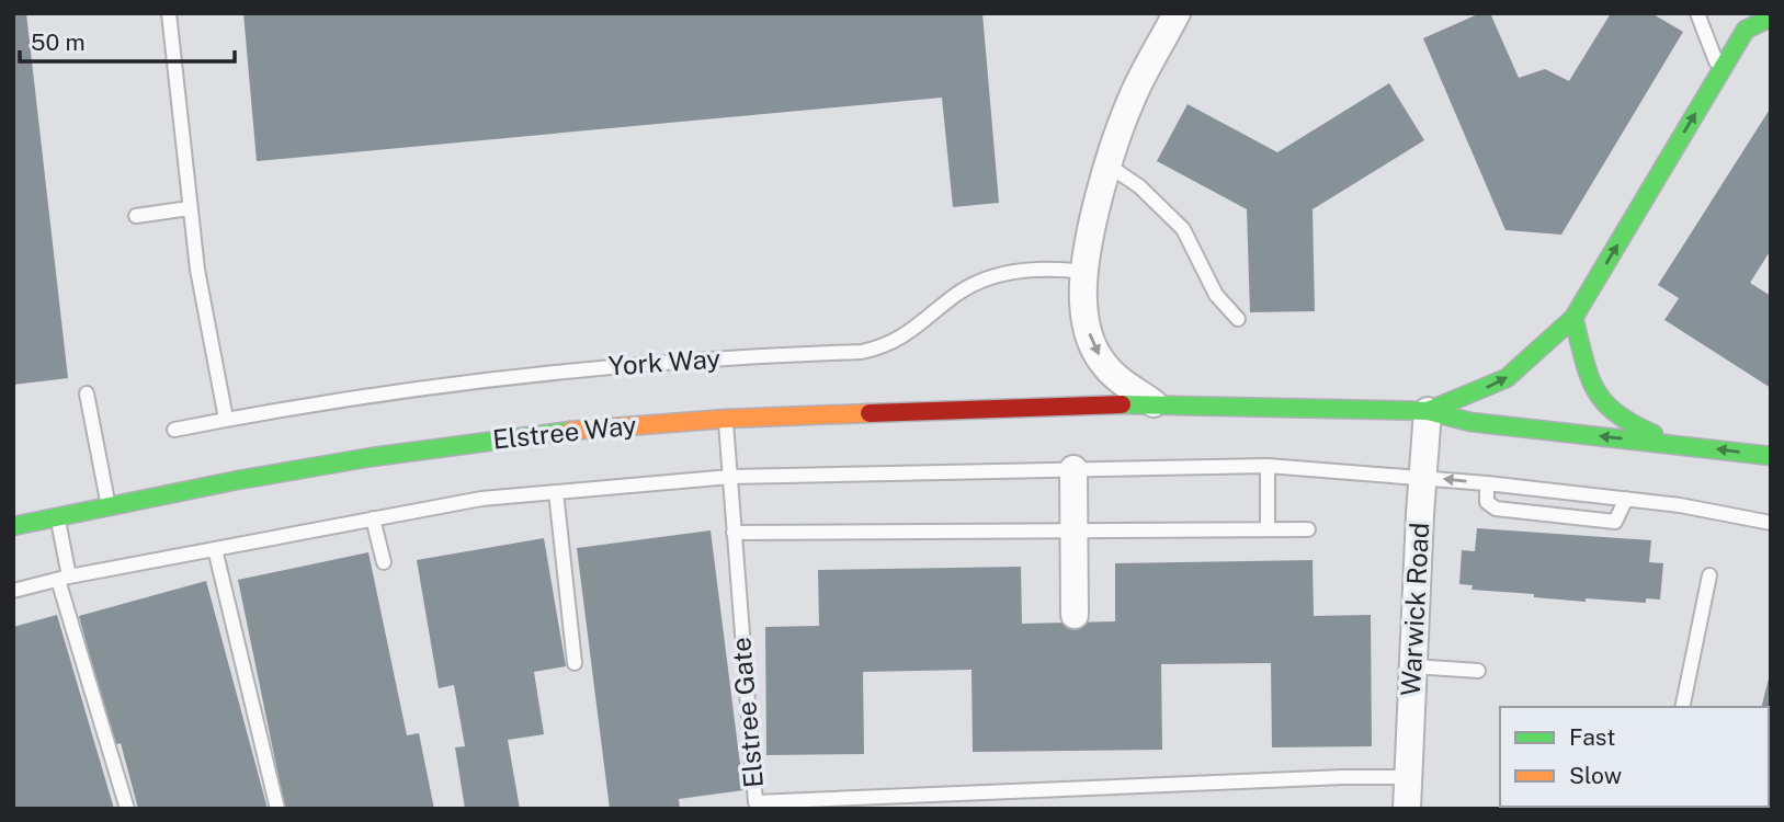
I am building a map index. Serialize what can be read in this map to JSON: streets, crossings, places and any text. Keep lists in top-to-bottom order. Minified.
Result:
{"streets":{"main road":["Elstree Way"],"street":["Warwick Road"],"lane":["York Way","Elstree Gate"]},"crossings":[["Elstree Way","Warwick Road"],["Elstree Way","Elstree Gate"],["Warwick Road","Elstree Gate"]],"legend":["Fast","Slow"],"scale_bar":"50 m"}
